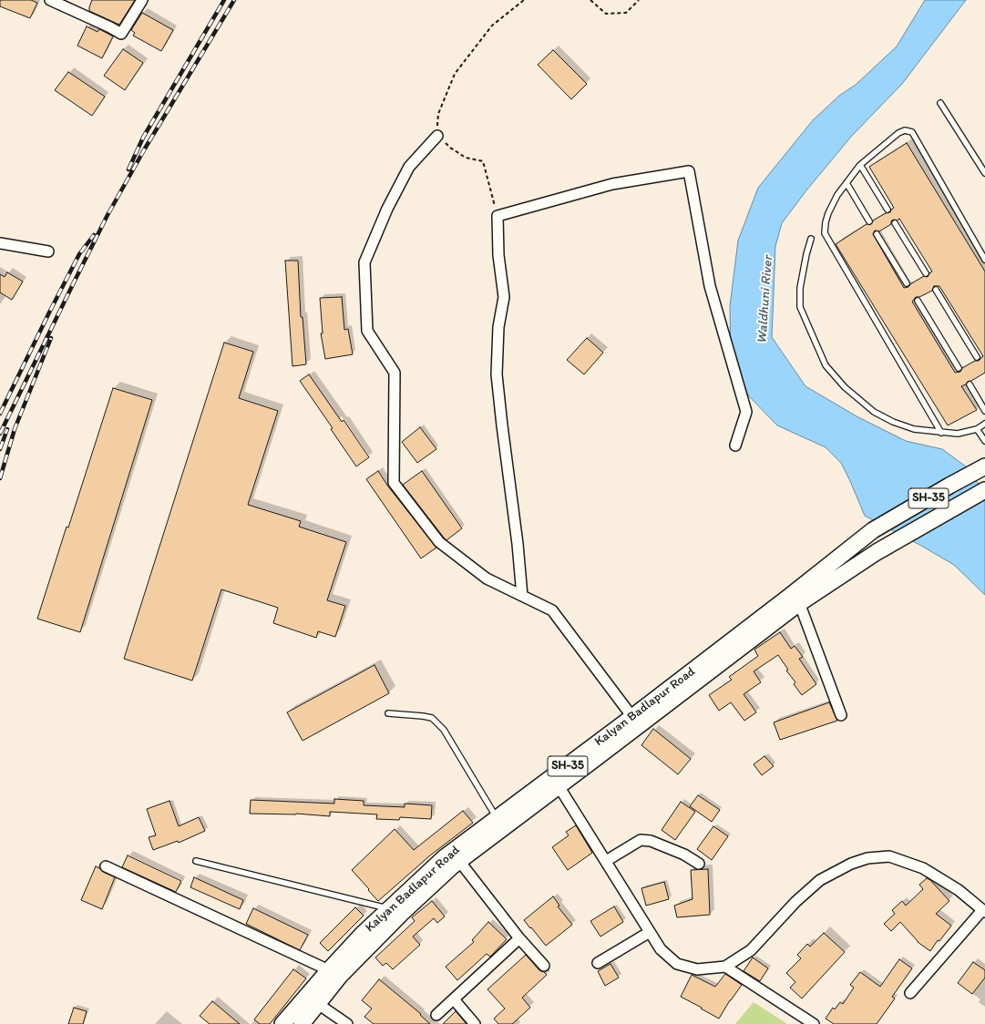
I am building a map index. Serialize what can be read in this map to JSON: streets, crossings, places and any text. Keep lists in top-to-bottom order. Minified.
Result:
{"streets":{"main road":["SH-35","Kalyan Badlapur Road"]},"water":["Waldhuni River"]}
